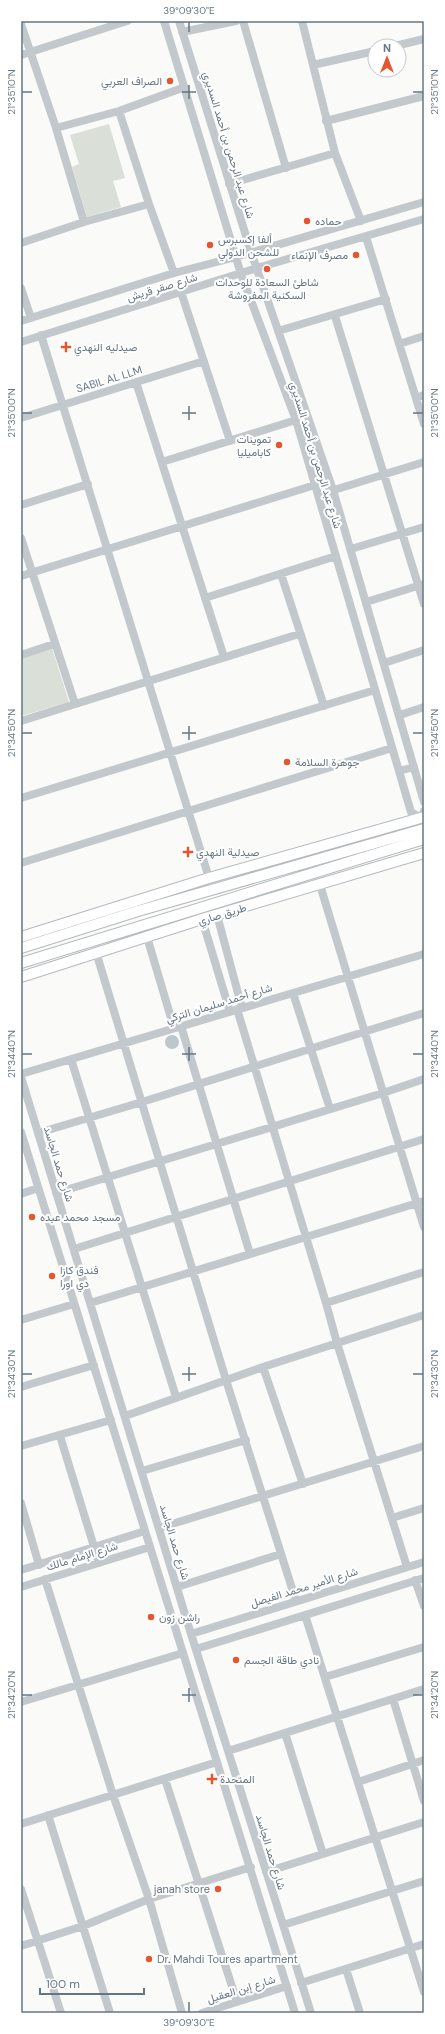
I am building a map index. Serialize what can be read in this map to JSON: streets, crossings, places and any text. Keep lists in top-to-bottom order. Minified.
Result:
{"streets":{"main road":["طريق صاري"],"street":["شارع عبد الرحمن بن أحمد السديري","شارع صقر قريش","SABIL AL LLM","شارع أحمد سليمان التركي","شارع حمد الجاسد","شارع الإمام مالك","شارع الأمير محمد الفيصل","شارع إبن العقيل"]},"crossings":[["شارع عبد الرحمن بن أحمد السديري","شارع صقر قريش"],["شارع حمد الجاسد","شارع الأمير محمد الفيصل"]],"places":{"other":["الصراف العربي","حماده","ألفا إكسبرس للشحن الدولي","مصرف الإنماء","شاطئ السعادة للوحدات السكنية المفروشة","تموينات كاباميليا","جوهرة السلامة","مسجد محمد عبده","فندق كازا دي اورا","راشن زون","نادي طاقة الجسم","janah store","Dr. Mahdi Toures apartment"],"health":["صيدليه النهدي","صيدلية النهدي","المتحدة"]},"scale_bar":"100 m","north":"top","coordinates":["39°09'30\"E","21°35'10\"N","21°35'00\"N","21°34'50\"N","21°34'40\"N","21°34'30\"N","21°34'20\"N"]}
